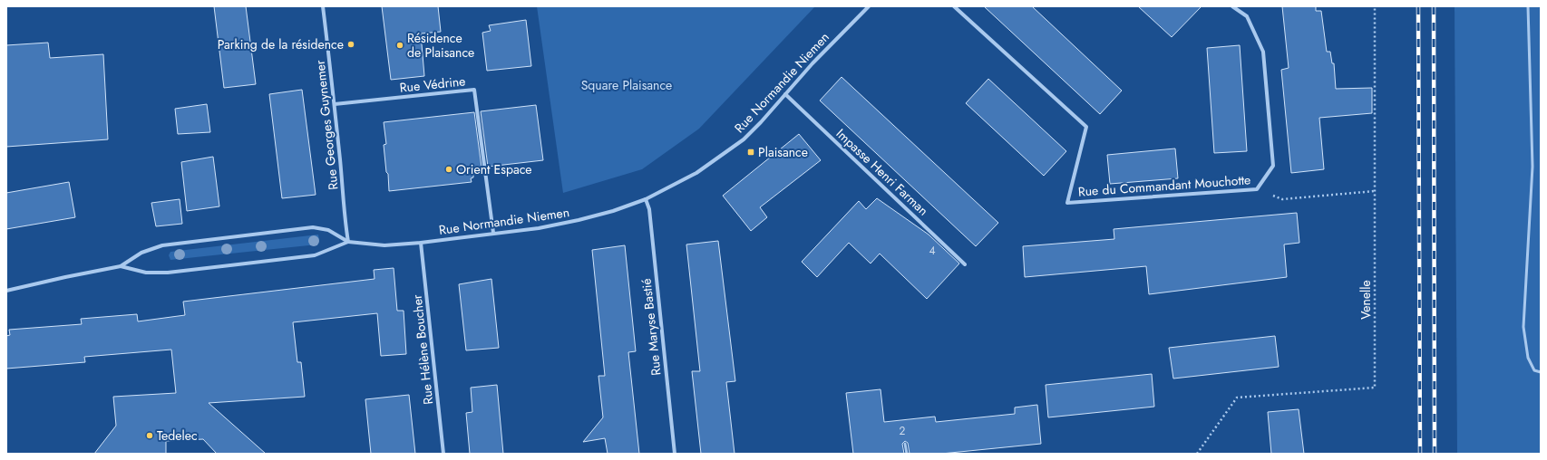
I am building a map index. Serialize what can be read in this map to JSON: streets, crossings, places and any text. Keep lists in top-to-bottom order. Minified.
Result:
{"streets":{"street":["Rue Normandie Niemen","Rue Védrine","Rue Georges Guynemer","Impasse Henri Farman","Rue du Commandant Mouchotte","Rue Maryse Bastié","Rue Hélène Boucher"],"path":["Venelle"]},"crossings":[["Rue Normandie Niemen","Rue Védrine"],["Rue Normandie Niemen","Rue Georges Guynemer"],["Rue Normandie Niemen","Impasse Henri Farman"],["Rue Normandie Niemen","Rue Maryse Bastié"],["Rue Normandie Niemen","Rue Hélène Boucher"],["Rue Védrine","Rue Georges Guynemer"]],"parks":["Square Plaisance"],"places":{"other":["Parking de la résidence","Résidence de Plaisance","Orient Espace","Tedelec"],"transit":["Plaisance"]},"house_numbers":["4","2"]}
